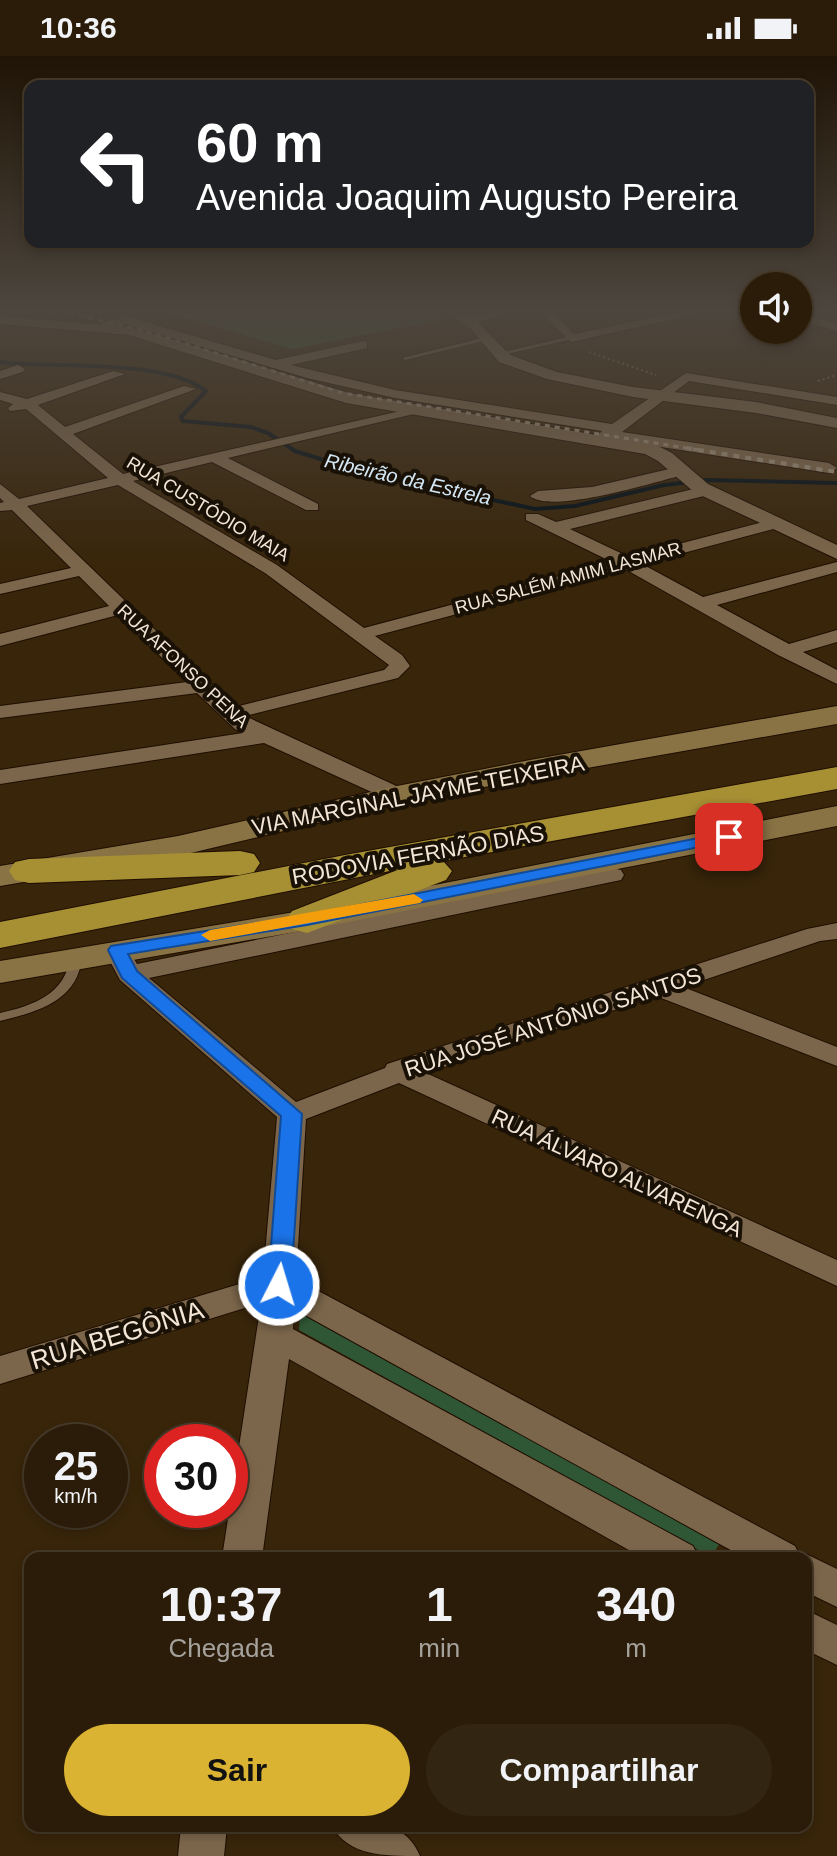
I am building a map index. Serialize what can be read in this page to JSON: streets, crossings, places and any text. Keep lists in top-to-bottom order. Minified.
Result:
{"streets":{"highway":["RODOVIA FERNÃO DIAS"],"main road":["VIA MARGINAL JAYME TEIXEIRA"],"street":["RUA CUSTÓDIO MAIA","RUA SALÉM AMIM LASMAR","RUA AFONSO PENA","RUA JOSÉ ANTÔNIO SANTOS","RUA ÁLVARO ALVARENGA","RUA BEGÔNIA"]},"crossings":[["RUA CUSTÓDIO MAIA","RUA SALÉM AMIM LASMAR"],["RUA CUSTÓDIO MAIA","RUA AFONSO PENA"],["RUA AFONSO PENA","VIA MARGINAL JAYME TEIXEIRA"],["RUA JOSÉ ANTÔNIO SANTOS","RUA ÁLVARO ALVARENGA"]],"water":["Ribeirão da Estrela"],"page":{"status":"10:36","turn":["60 m","Avenida Joaquim Augusto Pereira"],"speed":"25 km/h","limit":"30","eta":["10:37","Chegada","1","min","340","m"],"buttons":["Sair","Compartilhar"]}}
